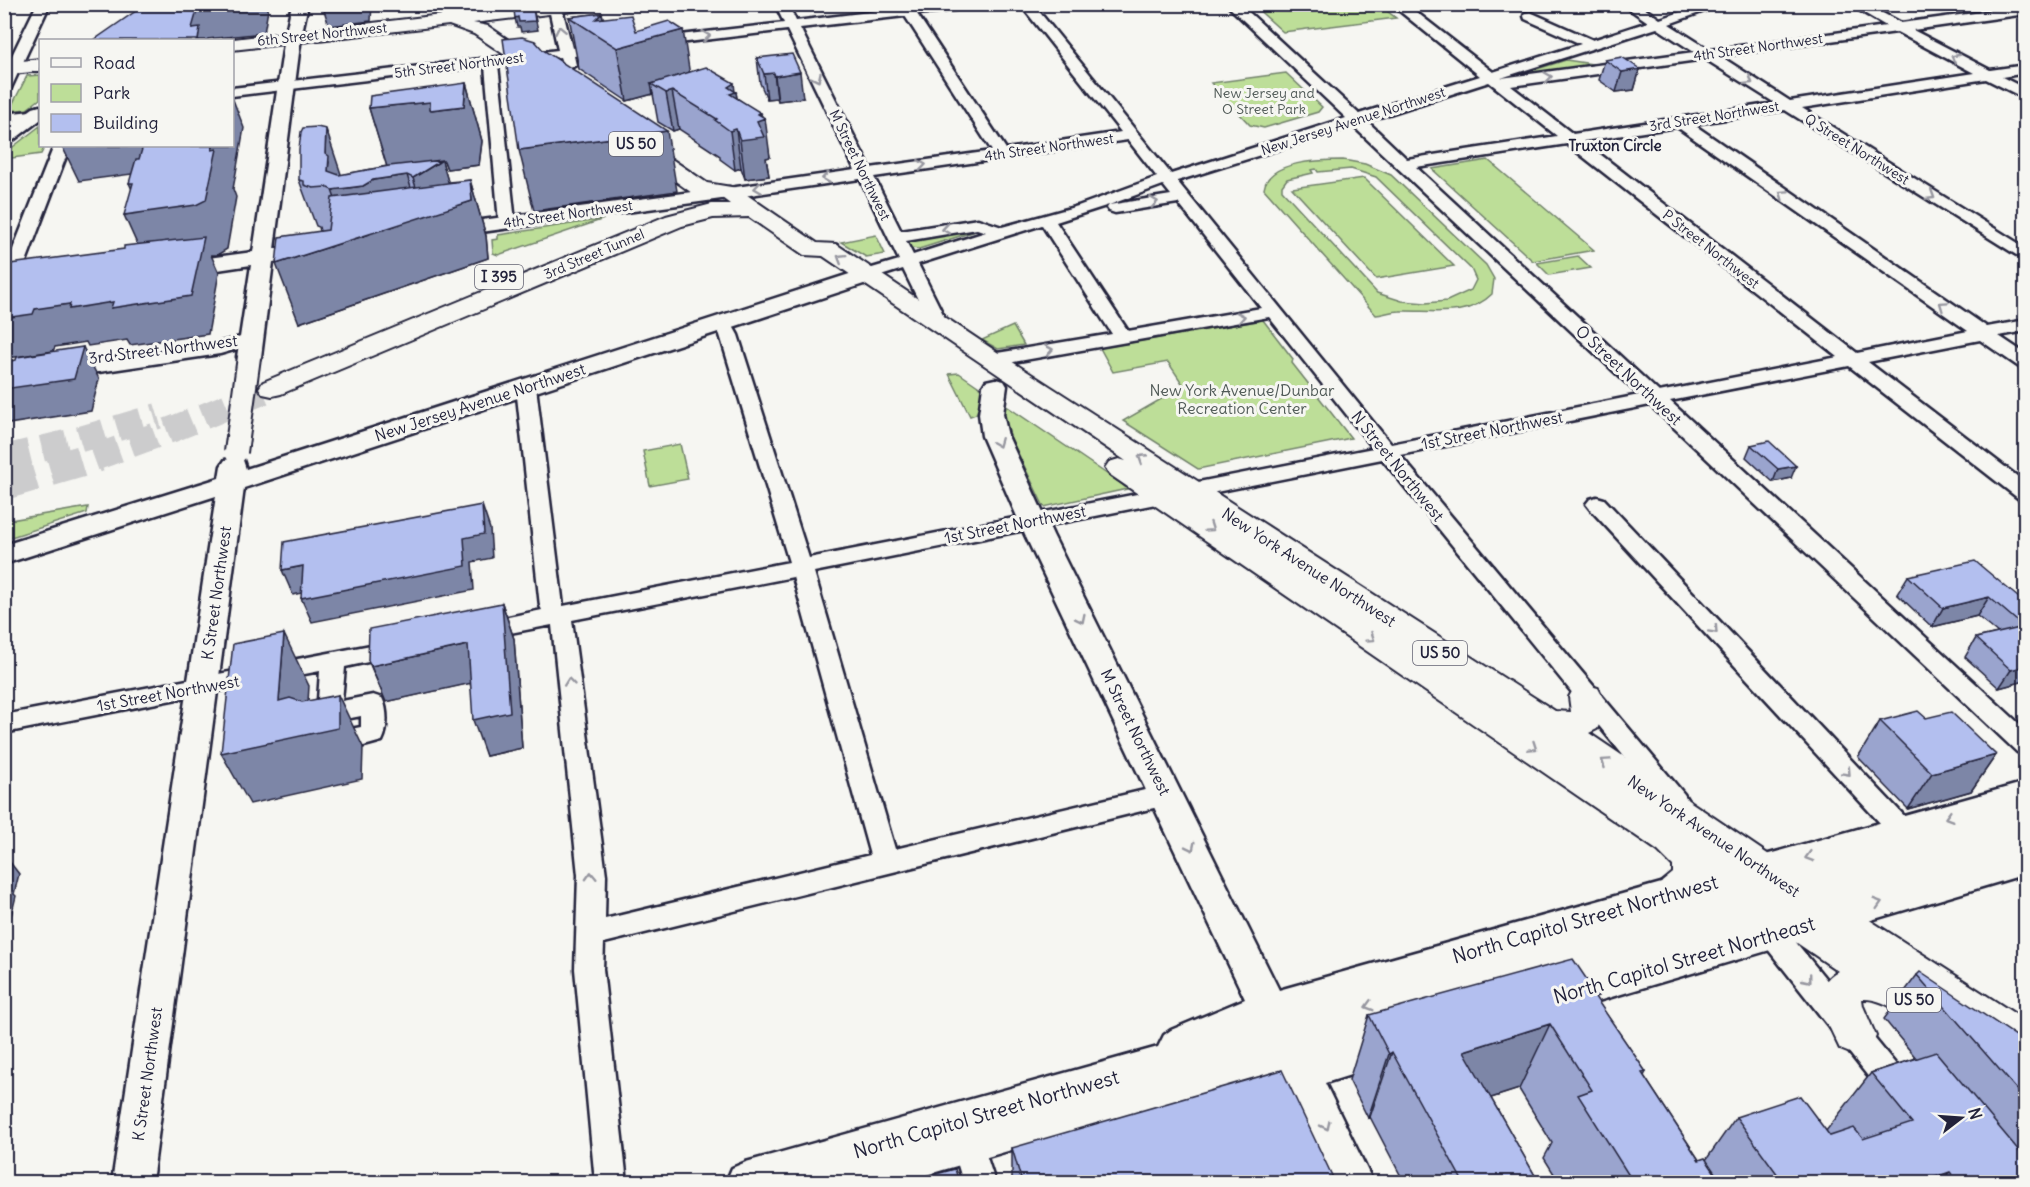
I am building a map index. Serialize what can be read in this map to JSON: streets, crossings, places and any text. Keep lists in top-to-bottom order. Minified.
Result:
{"streets":{"highway":["6th Street Northwest","US 50","3rd Street Tunnel","I 395","New York Avenue Northwest"],"main road":["4th Street Northwest","New Jersey Avenue Northwest","M Street Northwest","K Street Northwest","North Capitol Street Northwest","North Capitol Street Northeast"],"street":["5th Street Northwest","3rd Street Northwest","Q Street Northwest","P Street Northwest","O Street Northwest","1st Street Northwest","N Street Northwest"]},"crossings":[["6th Street Northwest","K Street Northwest"],["4th Street Northwest","New Jersey Avenue Northwest"],["4th Street Northwest","Q Street Northwest"],["4th Street Northwest","M Street Northwest"],["4th Street Northwest","P Street Northwest"],["4th Street Northwest","3rd Street Tunnel"],["4th Street Northwest","N Street Northwest"],["4th Street Northwest","New York Avenue Northwest"],["5th Street Northwest","K Street Northwest"],["3rd Street Northwest","Q Street Northwest"],["3rd Street Northwest","P Street Northwest"],["3rd Street Northwest","O Street Northwest"],["3rd Street Northwest","K Street Northwest"],["New Jersey Avenue Northwest","Q Street Northwest"],["New Jersey Avenue Northwest","M Street Northwest"],["New Jersey Avenue Northwest","P Street Northwest"],["New Jersey Avenue Northwest","O Street Northwest"],["New Jersey Avenue Northwest","N Street Northwest"],["New Jersey Avenue Northwest","New York Avenue Northwest"],["New Jersey Avenue Northwest","K Street Northwest"],["US 50","New York Avenue Northwest"],["US 50","North Capitol Street Northwest"],["US 50","North Capitol Street Northeast"],["M Street Northwest","1st Street Northwest"],["M Street Northwest","New York Avenue Northwest"],["M Street Northwest","North Capitol Street Northwest"],["M Street Northwest","North Capitol Street Northeast"],["P Street Northwest","1st Street Northwest"],["3rd Street Tunnel","New York Avenue Northwest"],["O Street Northwest","1st Street Northwest"],["1st Street Northwest","N Street Northwest"],["1st Street Northwest","New York Avenue Northwest"],["1st Street Northwest","K Street Northwest"],["N Street Northwest","New York Avenue Northwest"],["New York Avenue Northwest","North Capitol Street Northwest"],["New York Avenue Northwest","North Capitol Street Northeast"],["North Capitol Street Northwest","North Capitol Street Northeast"]],"districts":["Truxton Circle"],"parks":["New Jersey and O Street Park","New York Avenue/Dunbar Recreation Center"],"legend":["Road","Park","Building"],"north":"right"}
